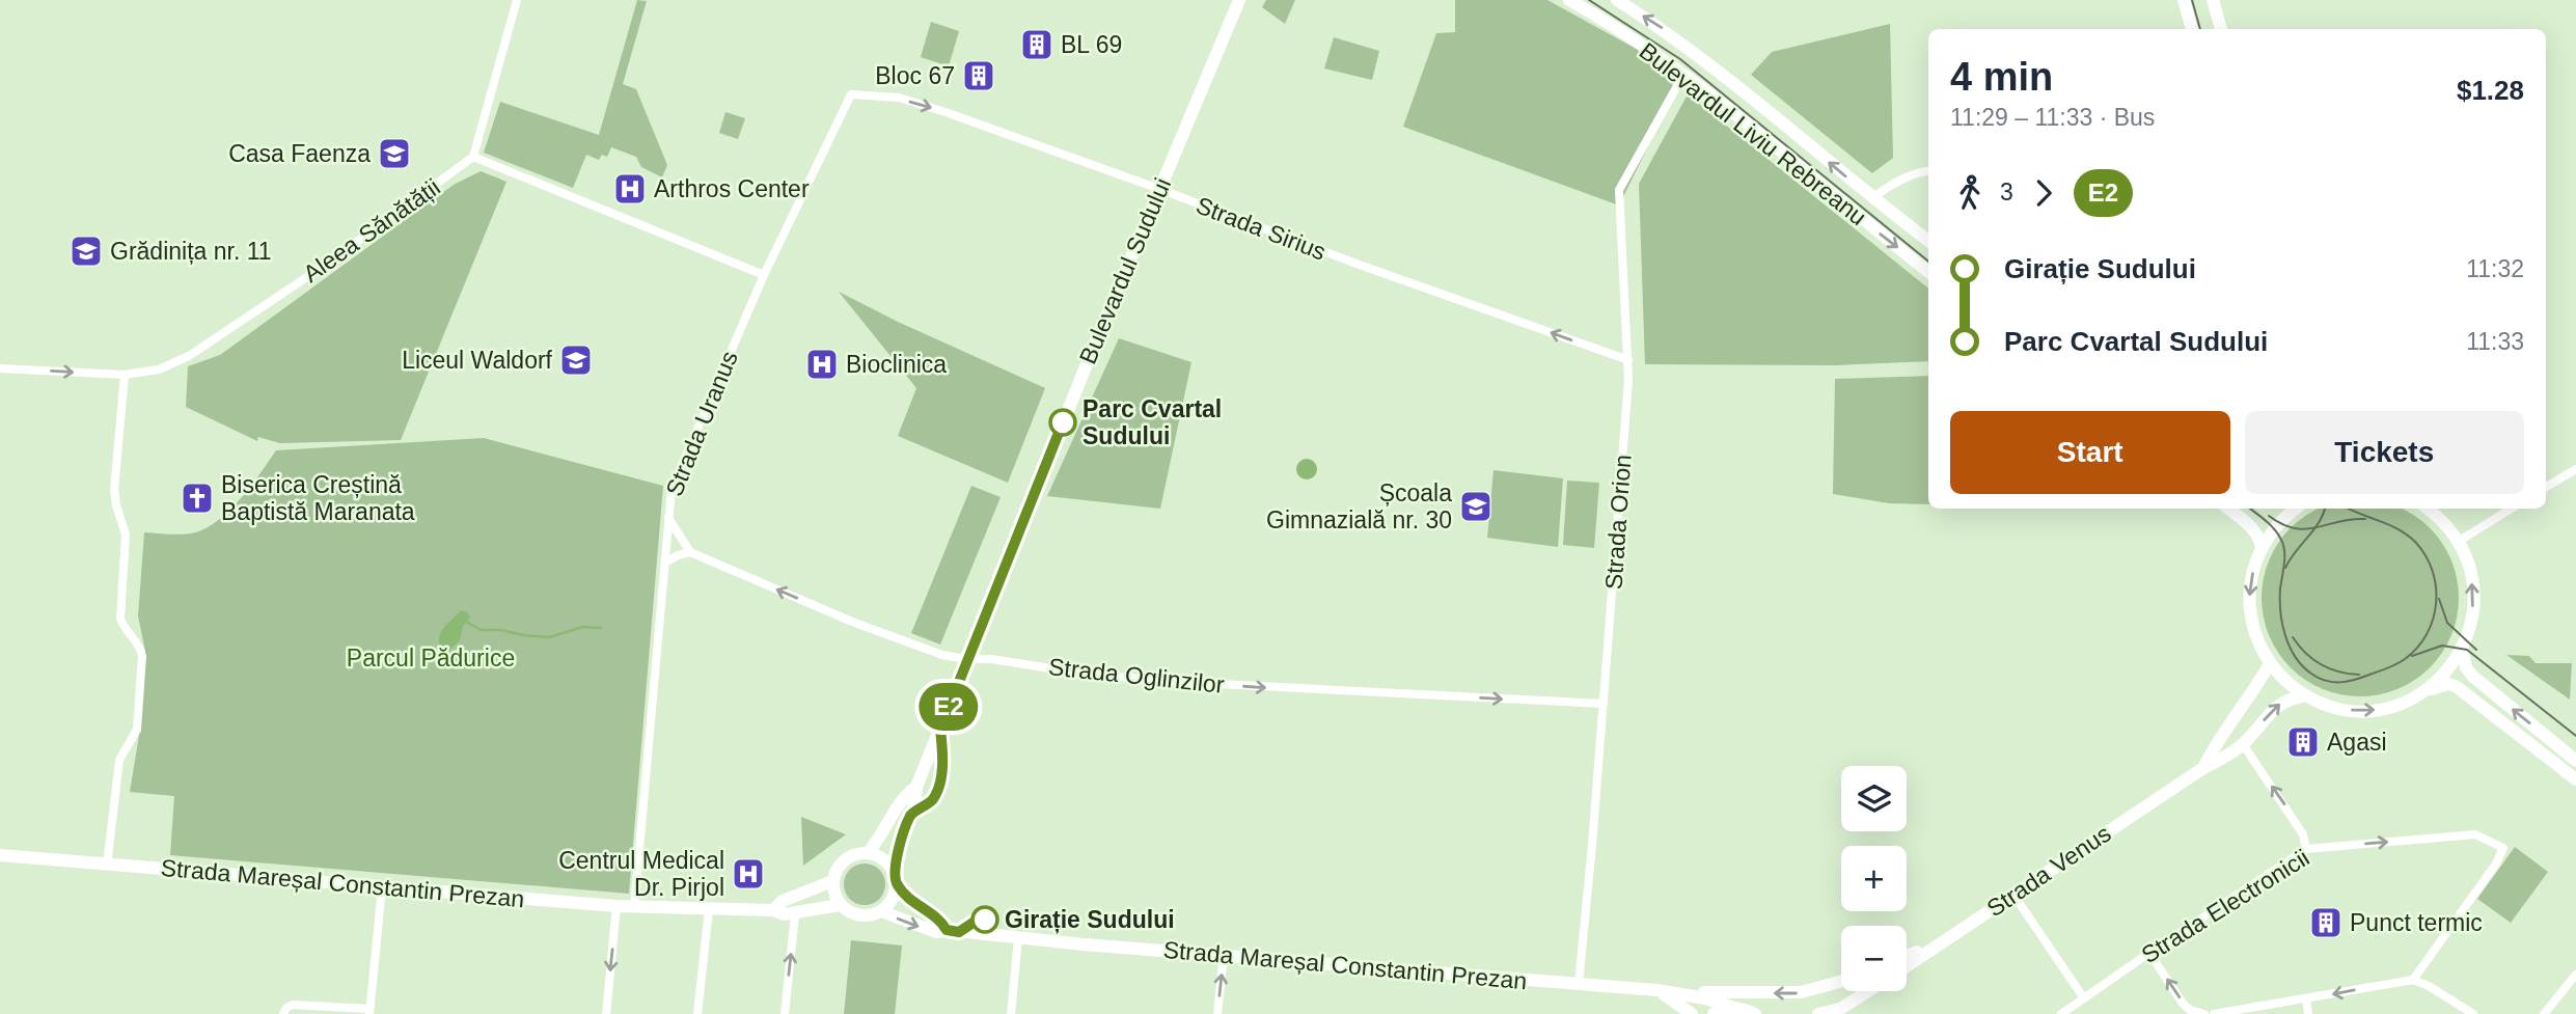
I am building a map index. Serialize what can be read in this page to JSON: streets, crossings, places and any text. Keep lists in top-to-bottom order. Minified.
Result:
{"streets":{"main road":["Bulevardul Liviu Rebreanu","Bulevardul Sudului","Strada Venus","Strada Mareșal Constantin Prezan"],"street":["Strada Sirius","Aleea Sănătății","Strada Uranus","Strada Orion","Strada Oglinzilor","Strada Electronicii"]},"crossings":[["Bulevardul Liviu Rebreanu","Strada Orion"],["Strada Sirius","Bulevardul Sudului"],["Strada Sirius","Strada Uranus"],["Strada Sirius","Strada Orion"],["Bulevardul Sudului","Strada Oglinzilor"],["Bulevardul Sudului","Strada Mareșal Constantin Prezan"],["Strada Uranus","Strada Mareșal Constantin Prezan"],["Strada Orion","Strada Oglinzilor"],["Strada Orion","Strada Mareșal Constantin Prezan"]],"parks":["Parcul Pădurice"],"places":{"building":["BL 69","Bloc 67","Agasi","Punct termic"],"school or university":["Casa Faenza","Grădinița nr. 11","Liceul Waldorf","Școala Gimnazială nr. 30"],"hospital":["Arthros Center","Bioclinica","Centrul Medical Dr. Pirjol"],"other":["Parc Cvartal Sudului","Girație Sudului"],"church":["Biserica Creștină Baptistă Maranata"]},"lines":["bus line E2"],"page":{"on_map":"E2","heading":["4 min","11:29 – 11:33 · Bus","$1.28"],"legs":["3","E2"],"list":[{"name":"Girație Sudului","value":"11:32"},{"name":"Parc Cvartal Sudului","value":"11:33"}],"buttons":["Start","Tickets"],"map_buttons":["+","−"]}}
